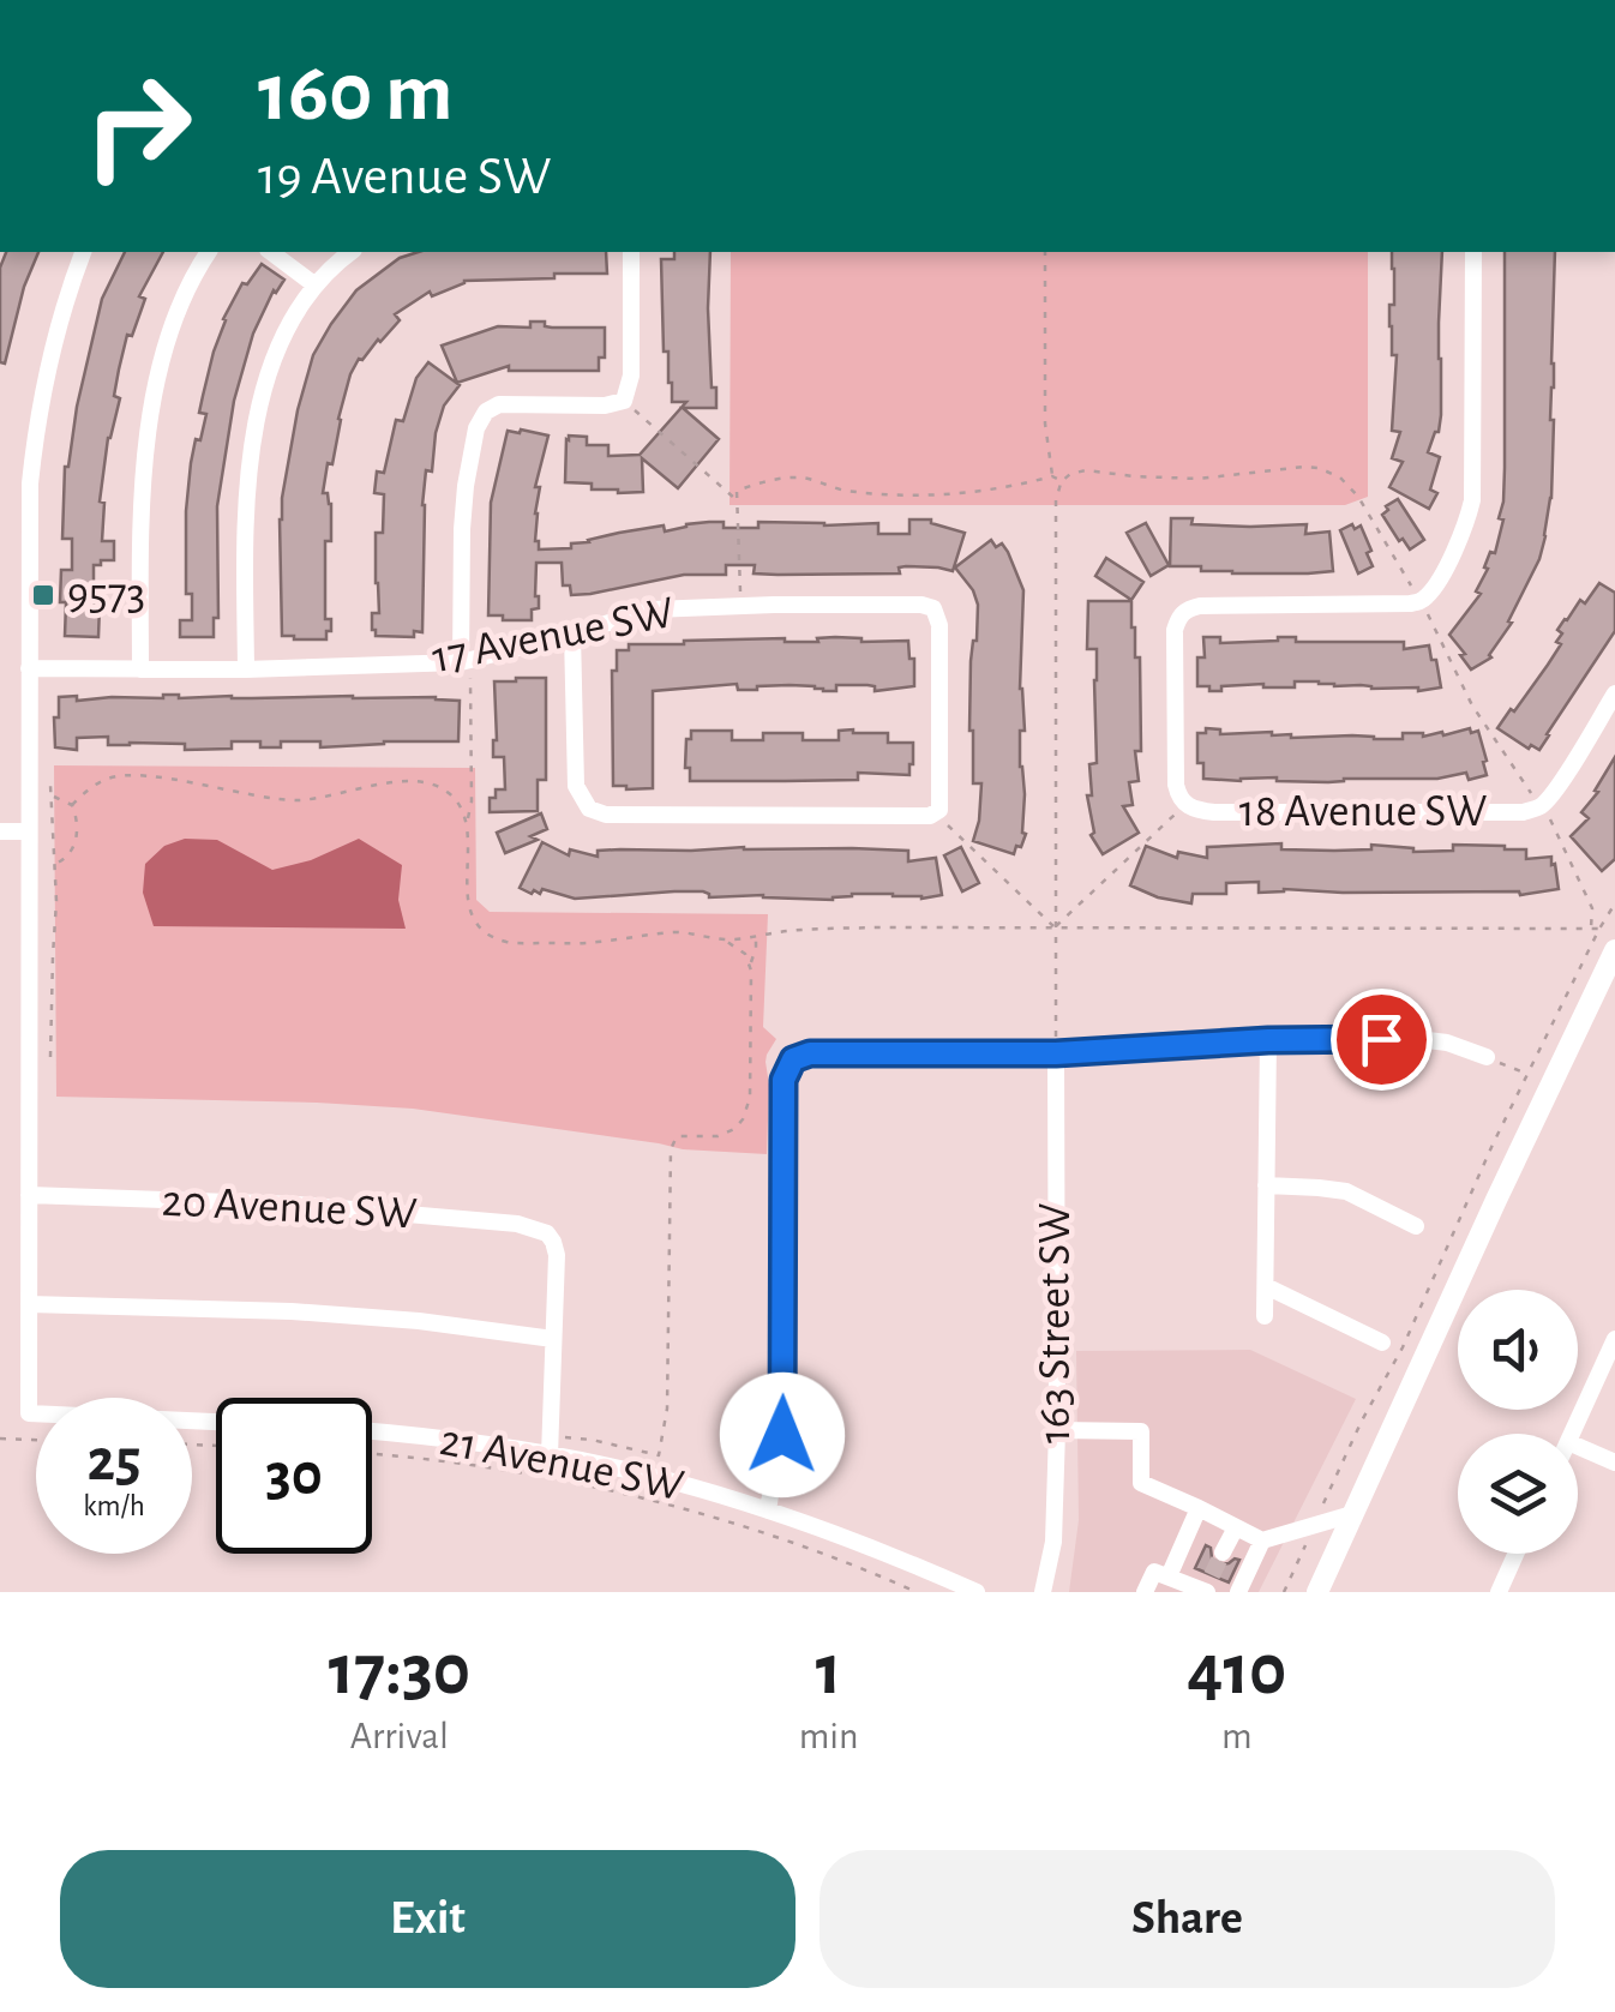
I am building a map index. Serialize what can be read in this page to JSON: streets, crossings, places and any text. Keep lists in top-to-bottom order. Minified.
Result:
{"streets":{"street":["17 Avenue SW","18 Avenue SW","20 Avenue SW","163 Street SW","21 Avenue SW"]},"places":{"transit":["9573"]},"page":{"turn":["160 m","19 Avenue SW"],"speed":"25 km/h","limit":"30","eta":["17:30","Arrival","1","min","410","m"],"buttons":["Exit","Share"]}}
